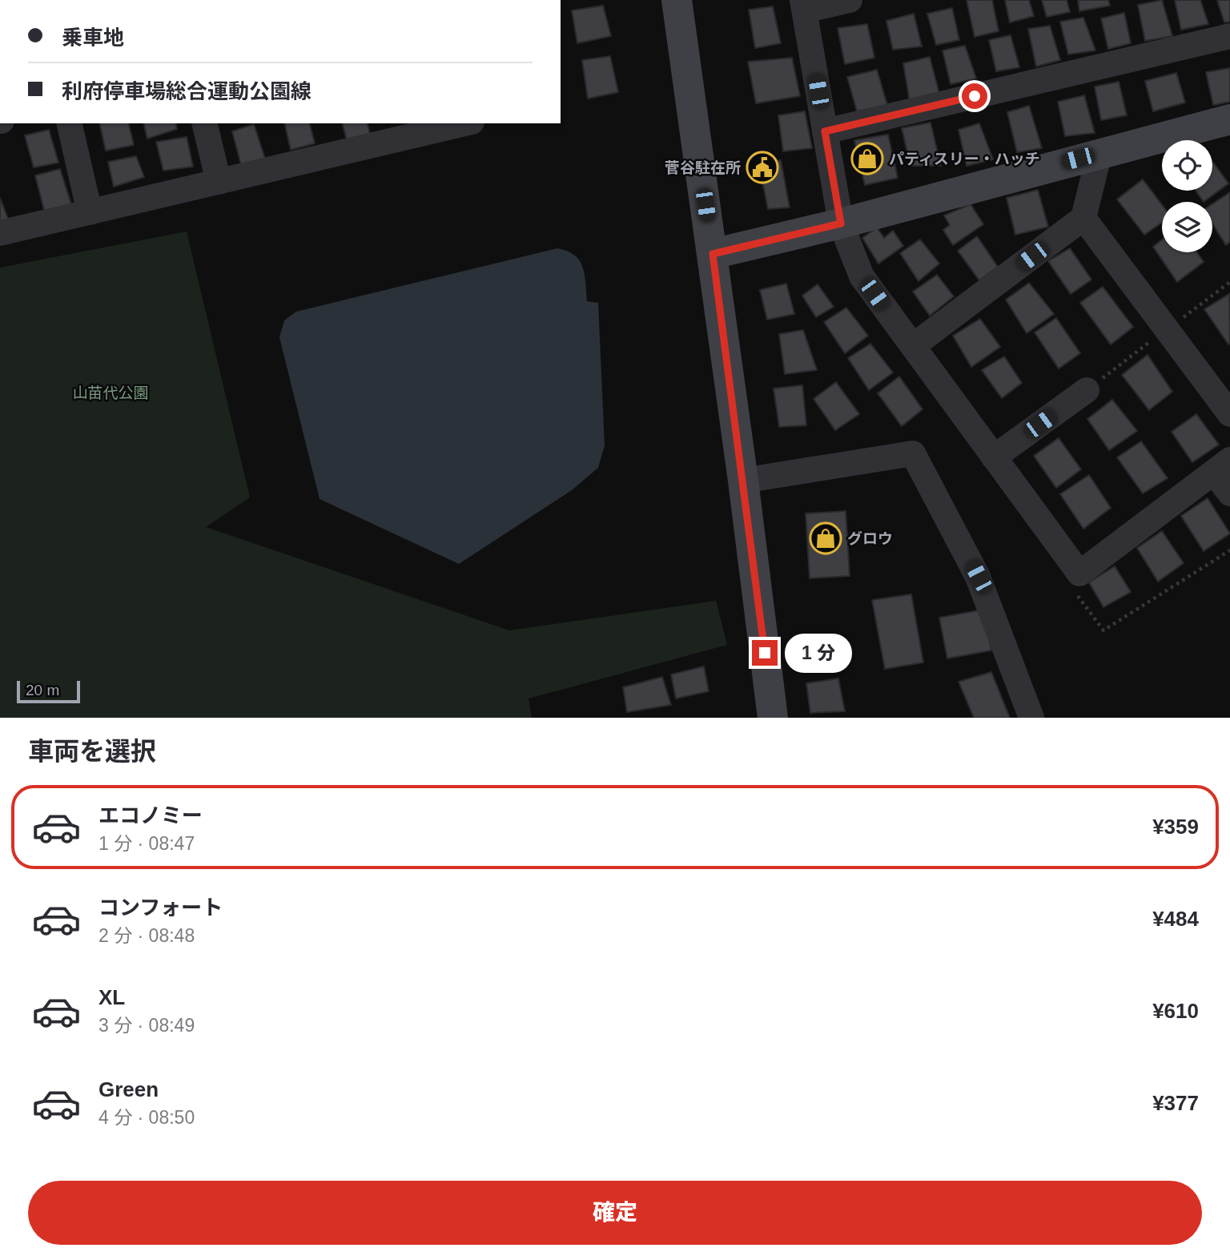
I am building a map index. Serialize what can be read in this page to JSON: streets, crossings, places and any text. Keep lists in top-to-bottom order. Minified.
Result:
{"parks":["山苗代公園"],"places":{"shop":["パティスリー・ハッチ","グロウ"],"public building":["菅谷駐在所"]},"scale_bar":"20 m","page":{"banner":["乗車地","利府停車場総合運動公園線"],"bubble":"1 分","scale":"20 m","heading":"車両を選択","list":[{"name":"エコノミー","note":"1 分 · 08:47","value":"¥359"},{"name":"コンフォート","note":"2 分 · 08:48","value":"¥484"},{"name":"XL","note":"3 分 · 08:49","value":"¥610"},{"name":"Green","note":"4 分 · 08:50","value":"¥377"}],"buttons":"確定"}}
